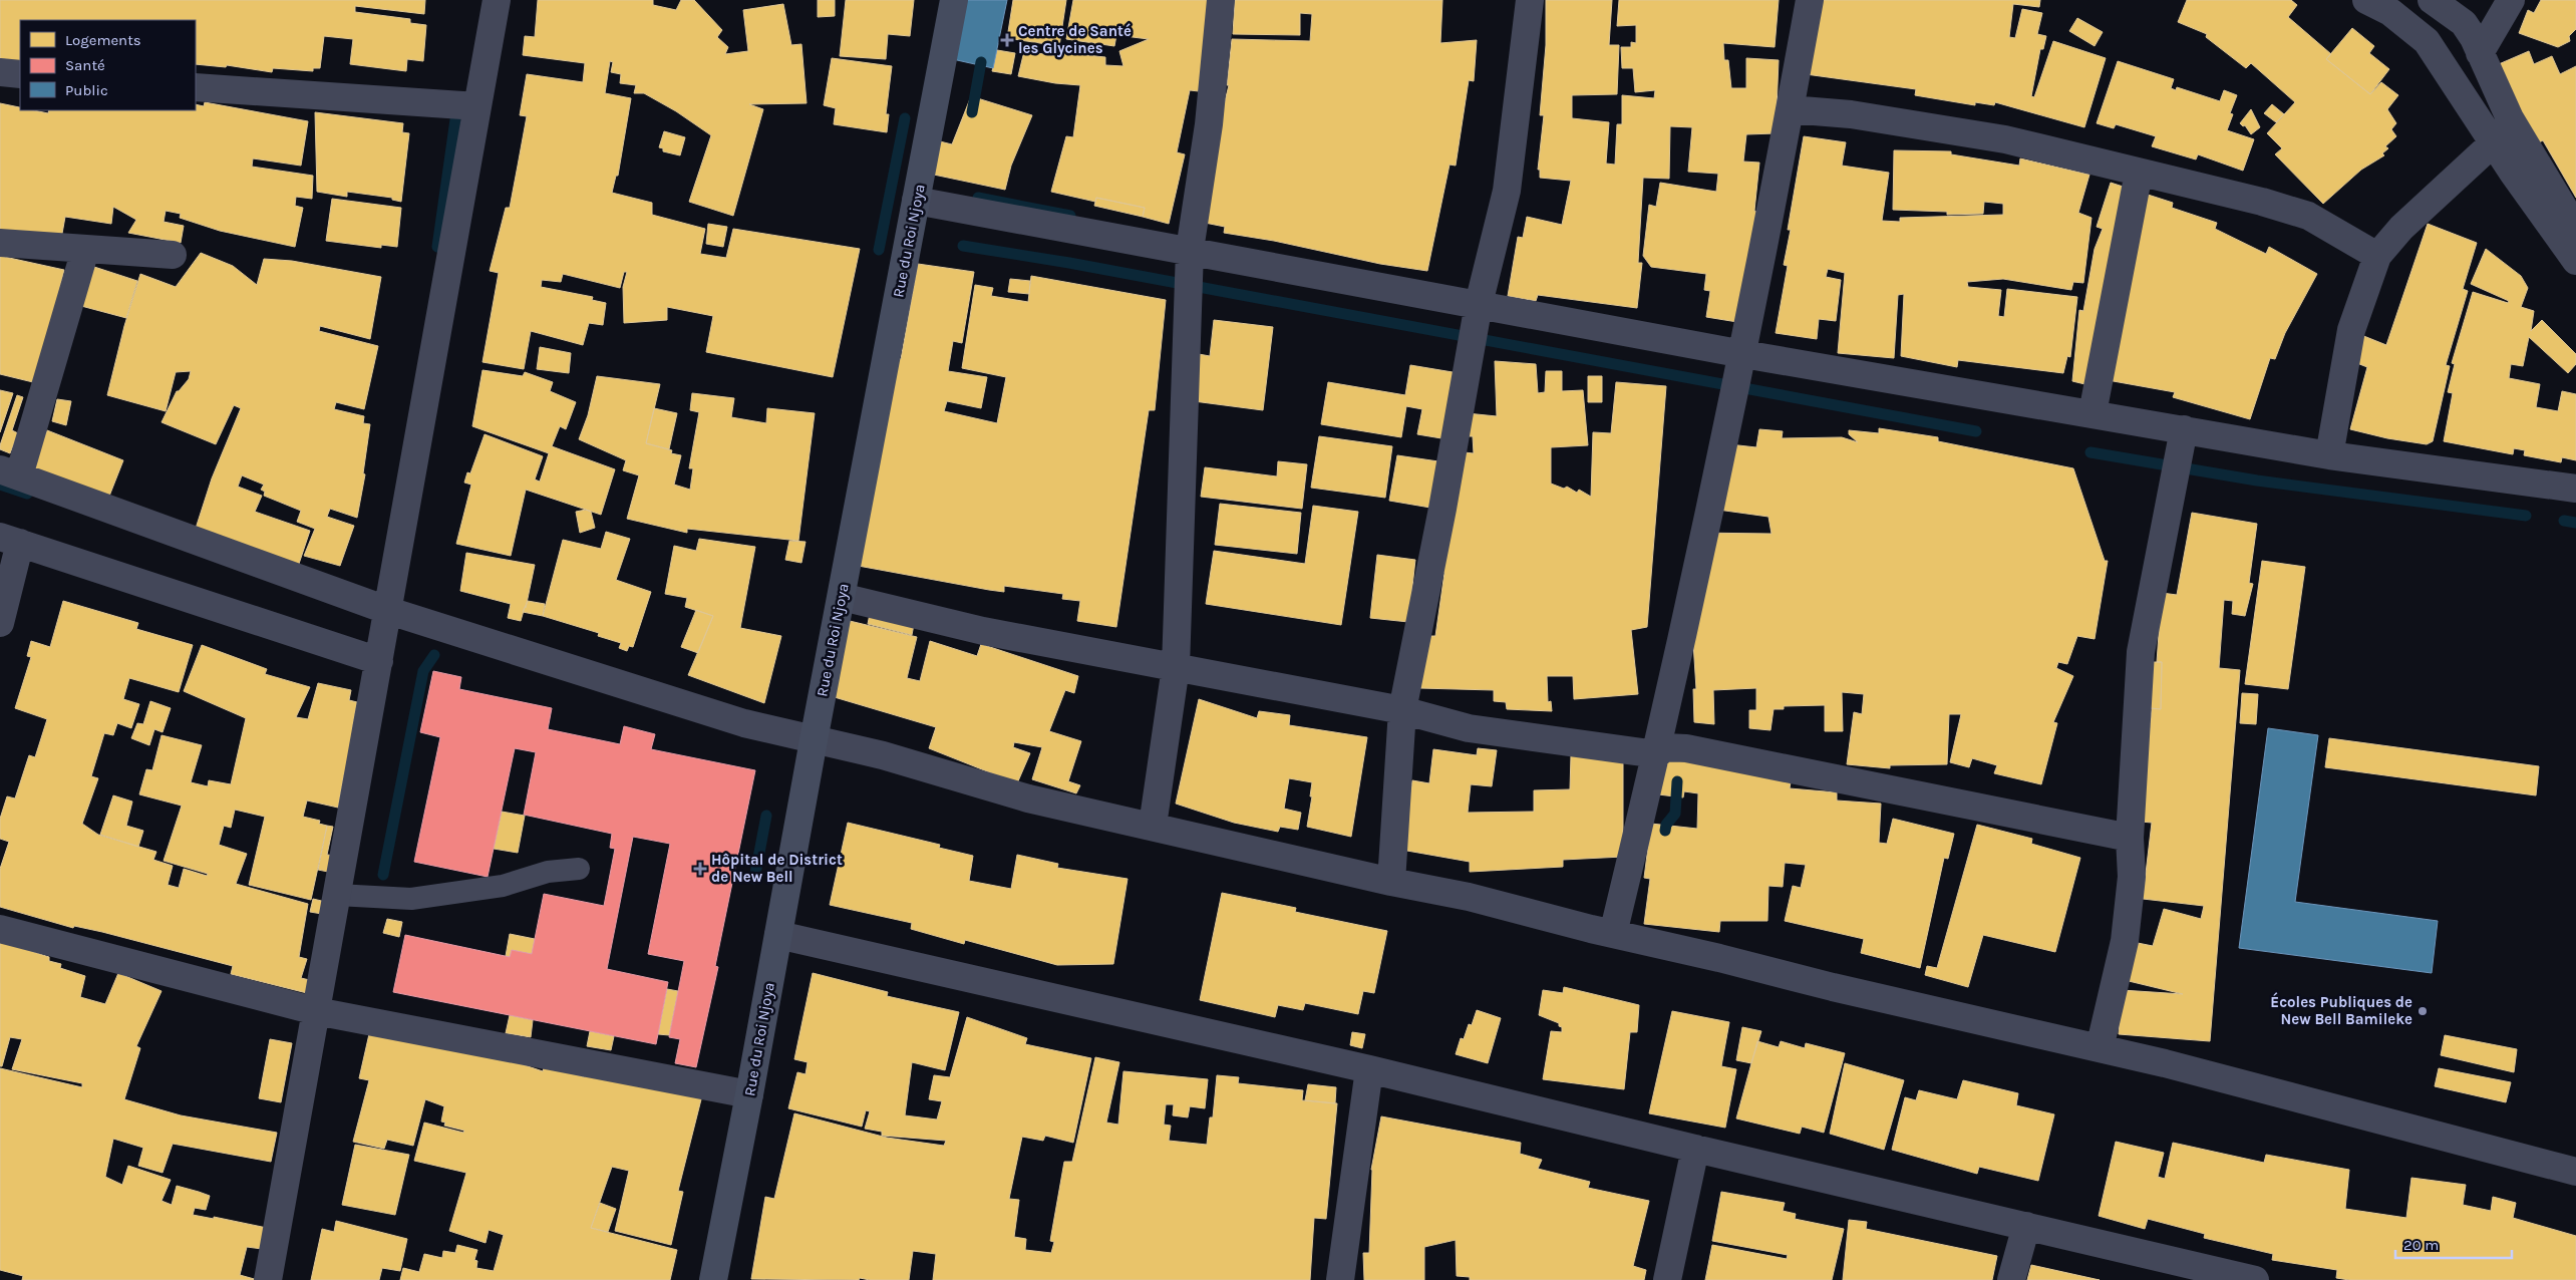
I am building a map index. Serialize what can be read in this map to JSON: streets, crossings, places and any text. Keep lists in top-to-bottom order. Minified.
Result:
{"streets":{"main road":["Rue du Roi Njoya"]},"places":{"health":["Centre de Santé les Glycines","Hôpital de District de New Bell"],"other":["Écoles Publiques de New Bell Bamileke"]},"legend":["Logements","Santé","Public"],"scale_bar":"20 m"}
